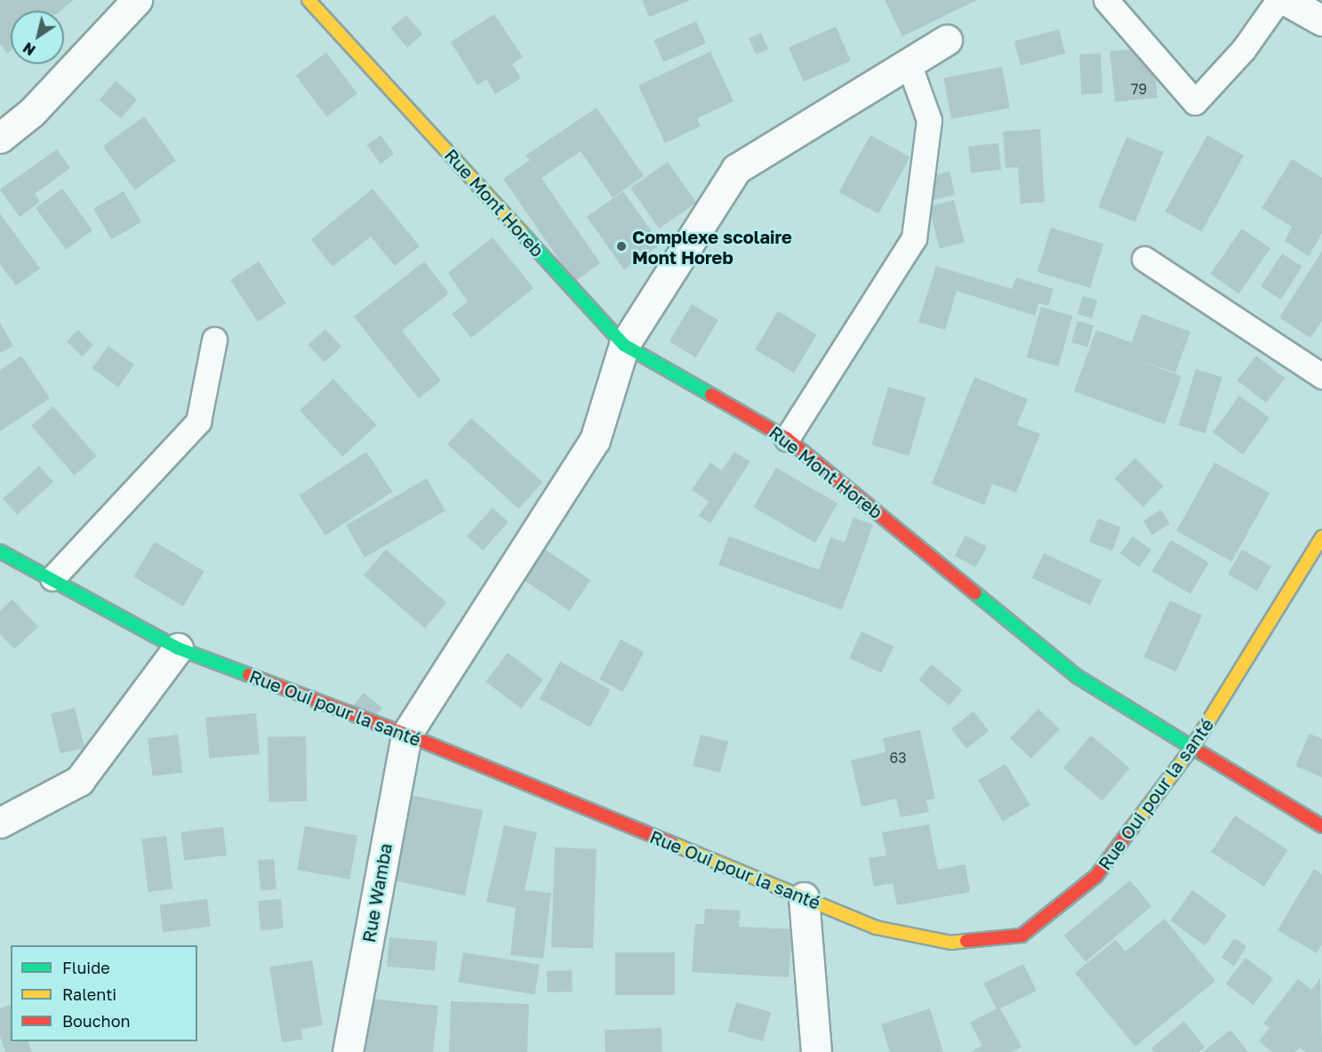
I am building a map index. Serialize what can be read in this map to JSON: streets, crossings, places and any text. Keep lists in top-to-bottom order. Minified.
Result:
{"streets":{"street":["Rue Mont Horeb","Rue Oui pour la santé","Rue Wamba"]},"crossings":[["Rue Mont Horeb","Rue Oui pour la santé"],["Rue Oui pour la santé","Rue Wamba"]],"places":["Complexe scolaire Mont Horeb"],"house_numbers":["79","63"],"legend":["Fluide","Ralenti","Bouchon"],"north":"bottom left"}
